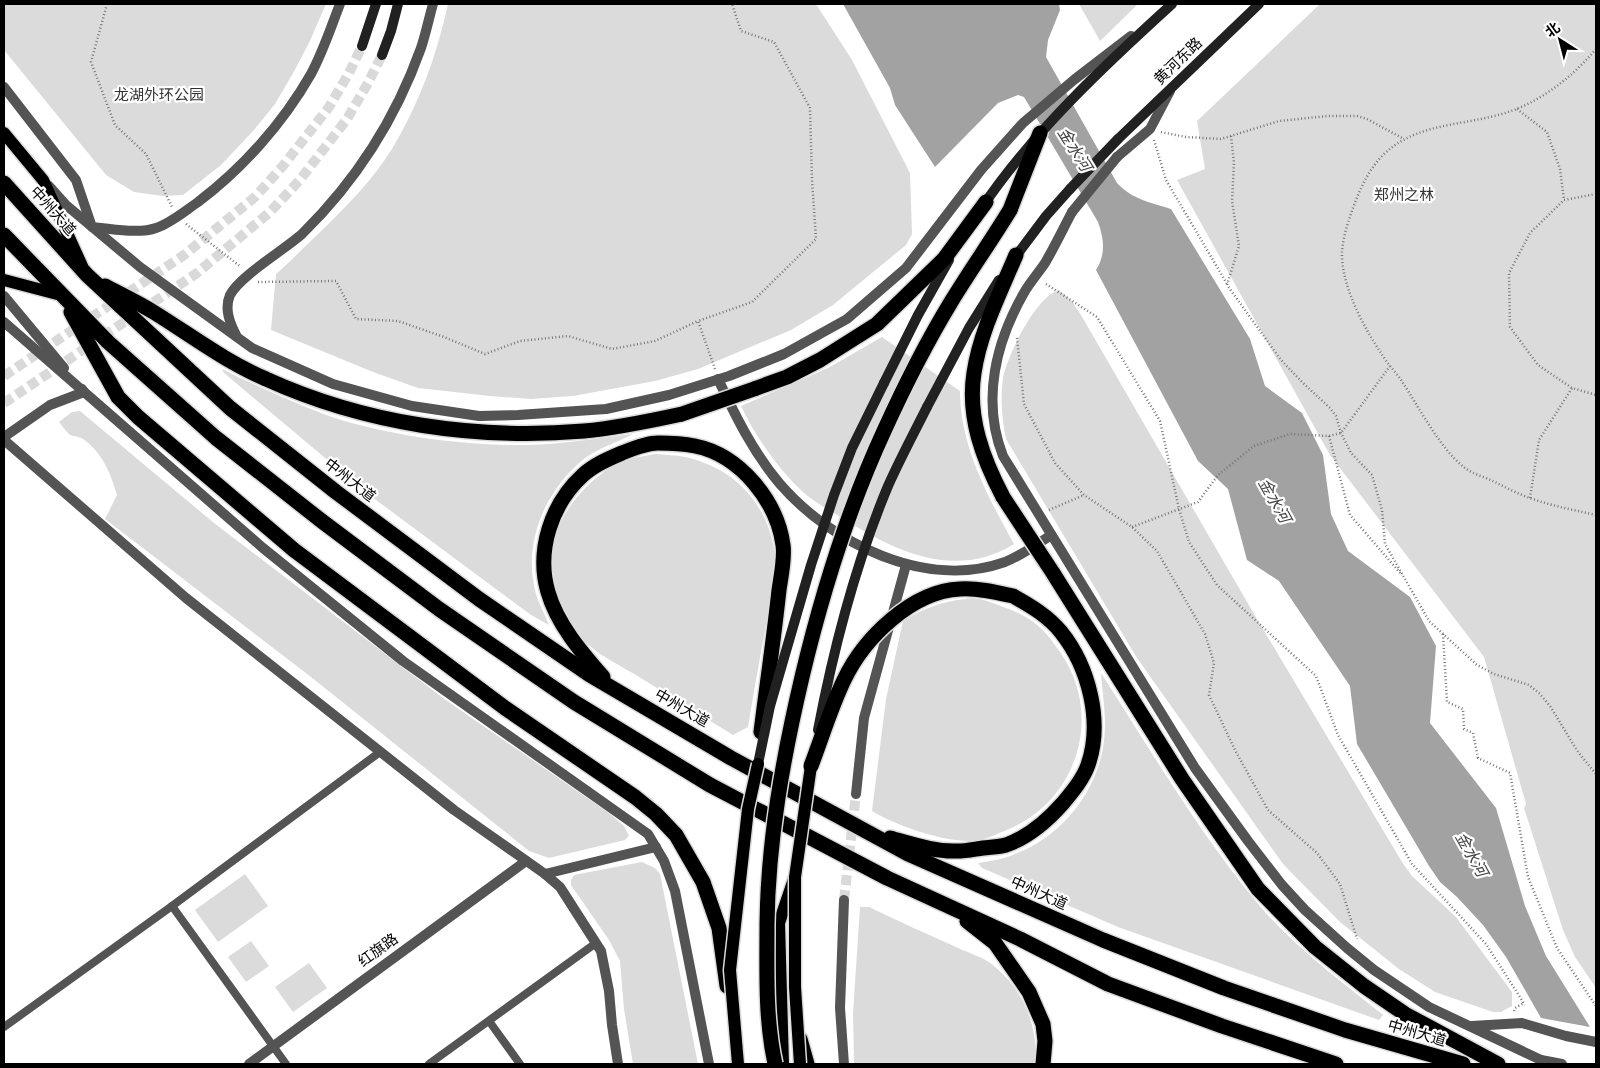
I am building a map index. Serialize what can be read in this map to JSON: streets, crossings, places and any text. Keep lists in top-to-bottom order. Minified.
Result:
{"streets":{"highway":["中州大道"],"main road":["黄河东路"],"street":["红旗路"]},"water":["金水河"],"parks":["龙湖外环公园","郑州之林"],"north":"top left"}
